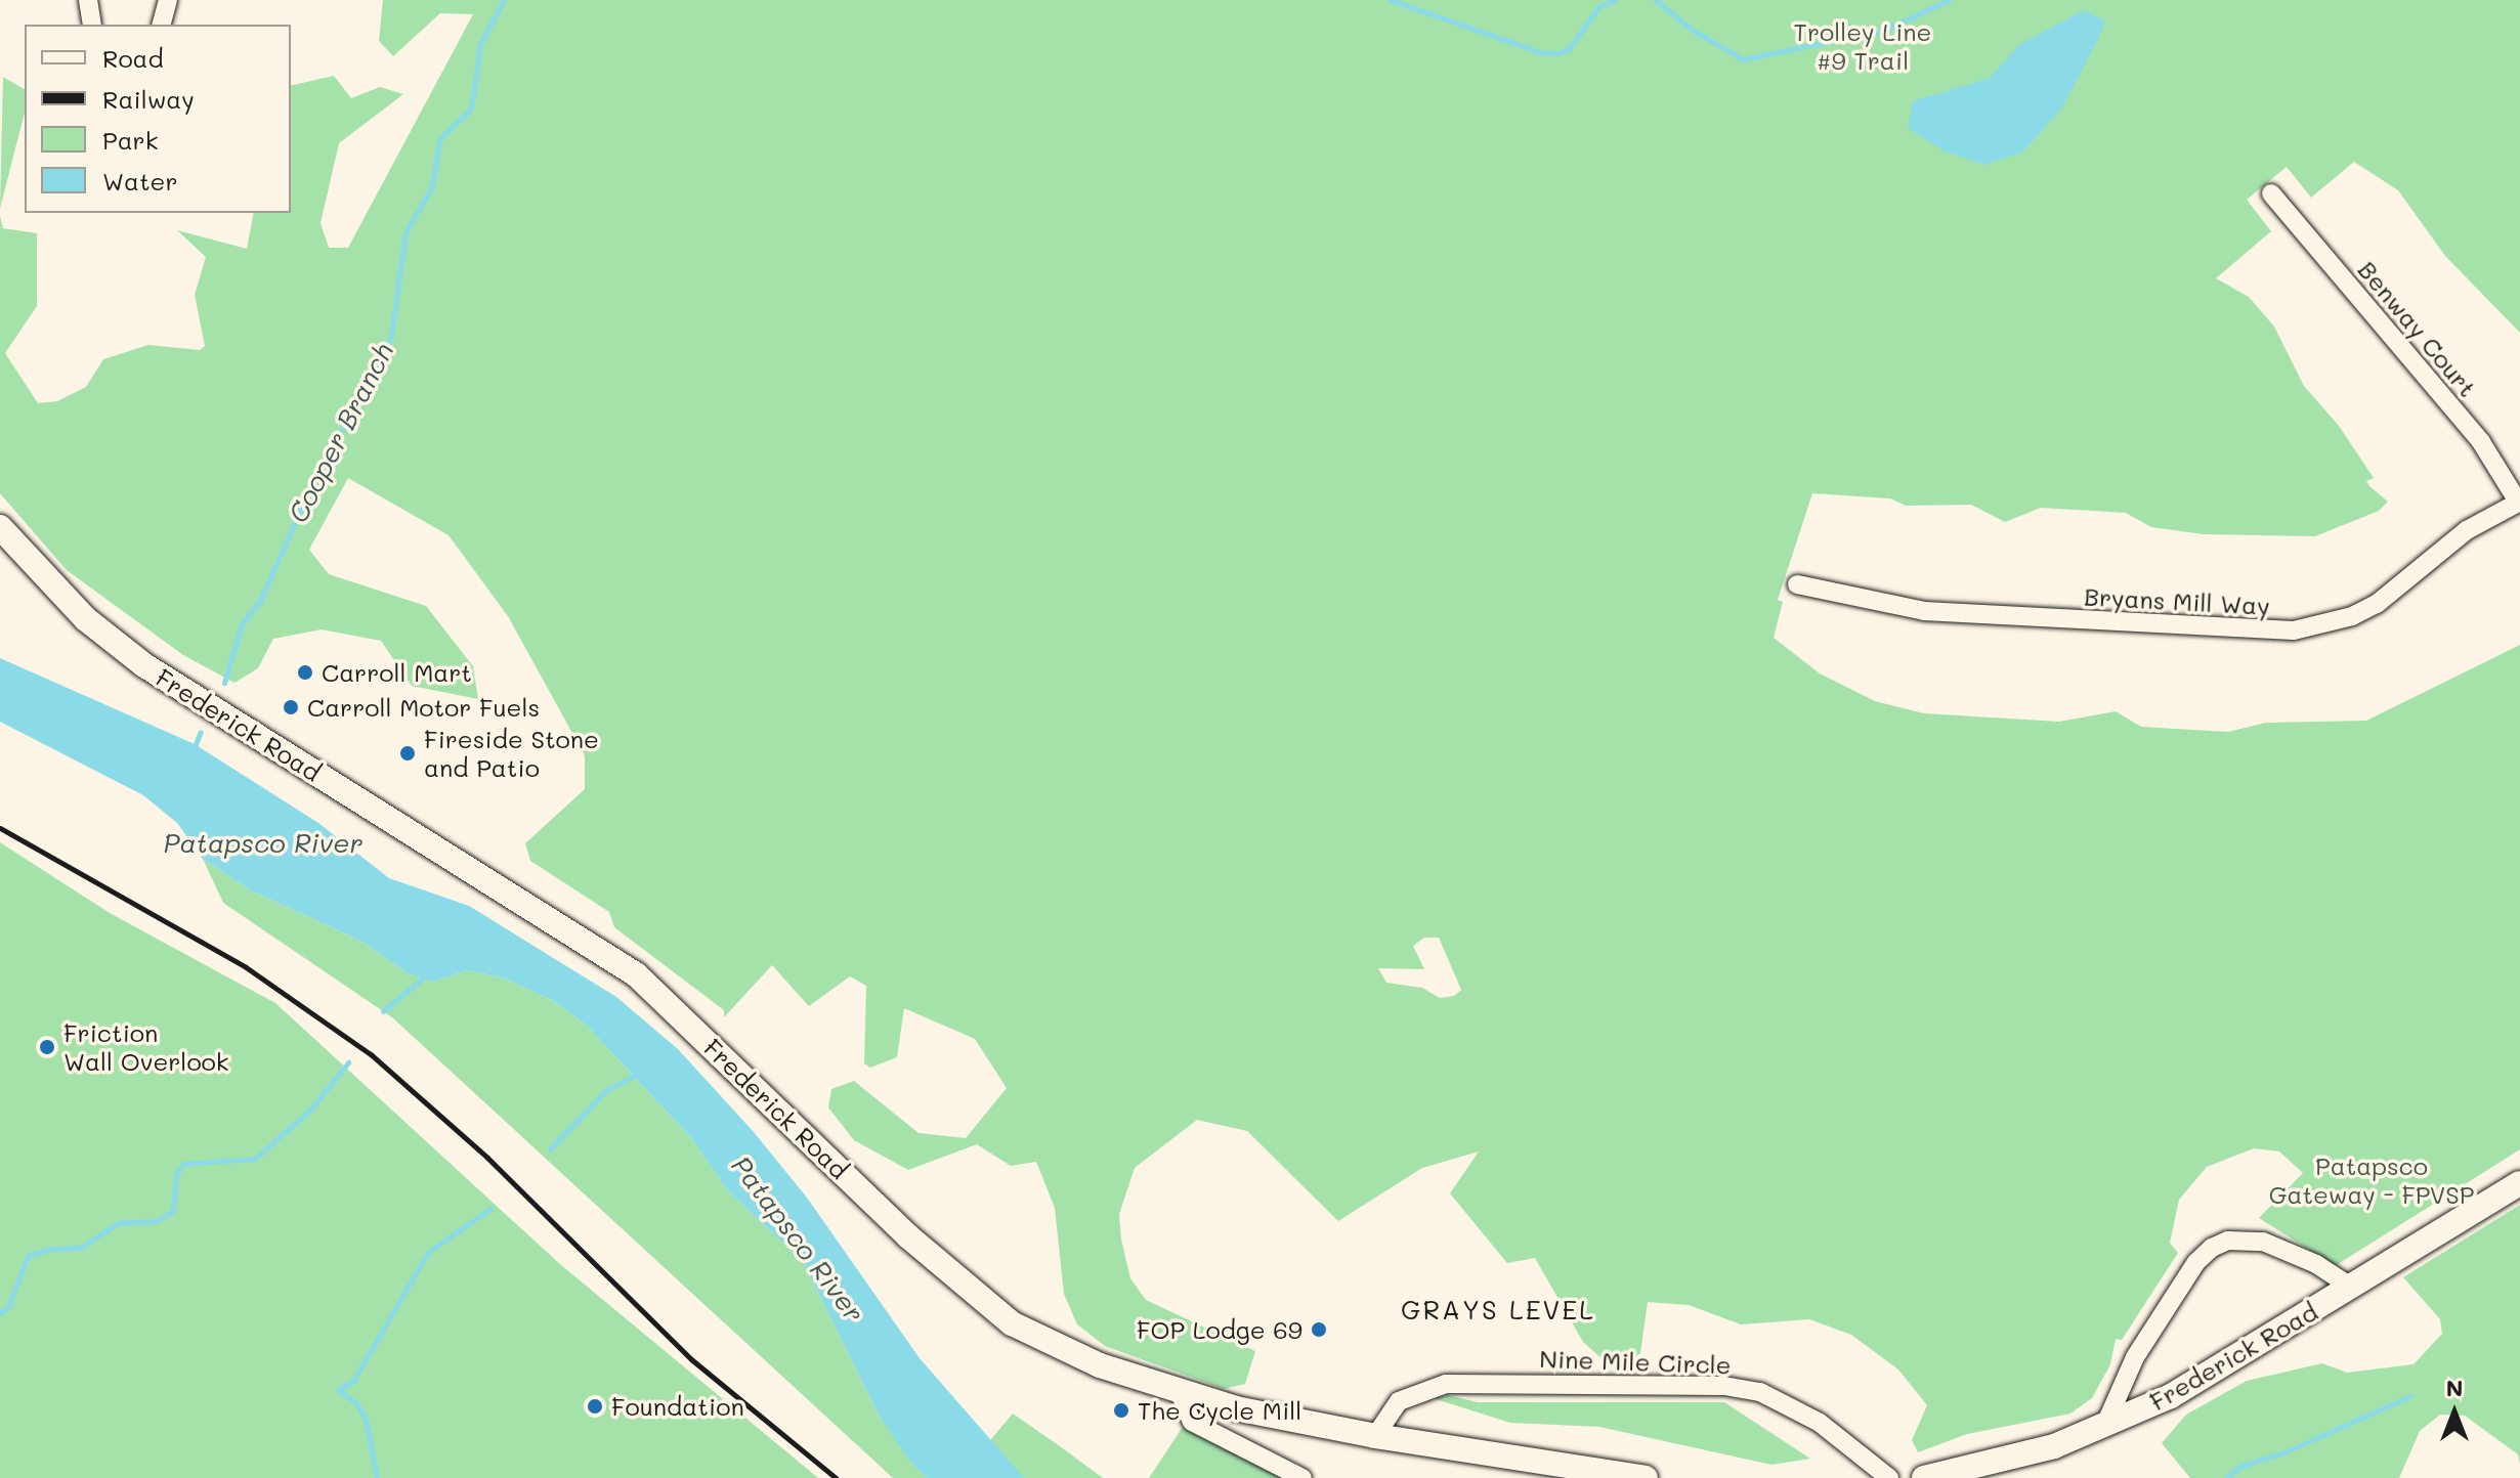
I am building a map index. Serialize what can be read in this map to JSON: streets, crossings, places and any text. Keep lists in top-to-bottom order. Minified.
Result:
{"streets":{"main road":["Frederick Road"],"street":["Benway Court","Bryans Mill Way","Nine Mile Circle"]},"crossings":[["Benway Court","Bryans Mill Way"],["Frederick Road","Nine Mile Circle"]],"districts":["GRAYS LEVEL"],"water":["Cooper Branch","Patapsco River"],"parks":["Trolley Line #9 Trail","Patapsco Gateway - FPVSP"],"places":["Carroll Mart","Carroll Motor Fuels","Fireside Stone and Patio","Friction Wall Overlook","FOP Lodge 69","Foundation","The Cycle Mill"],"legend":["Road","Railway","Park","Water"],"north":"top"}
